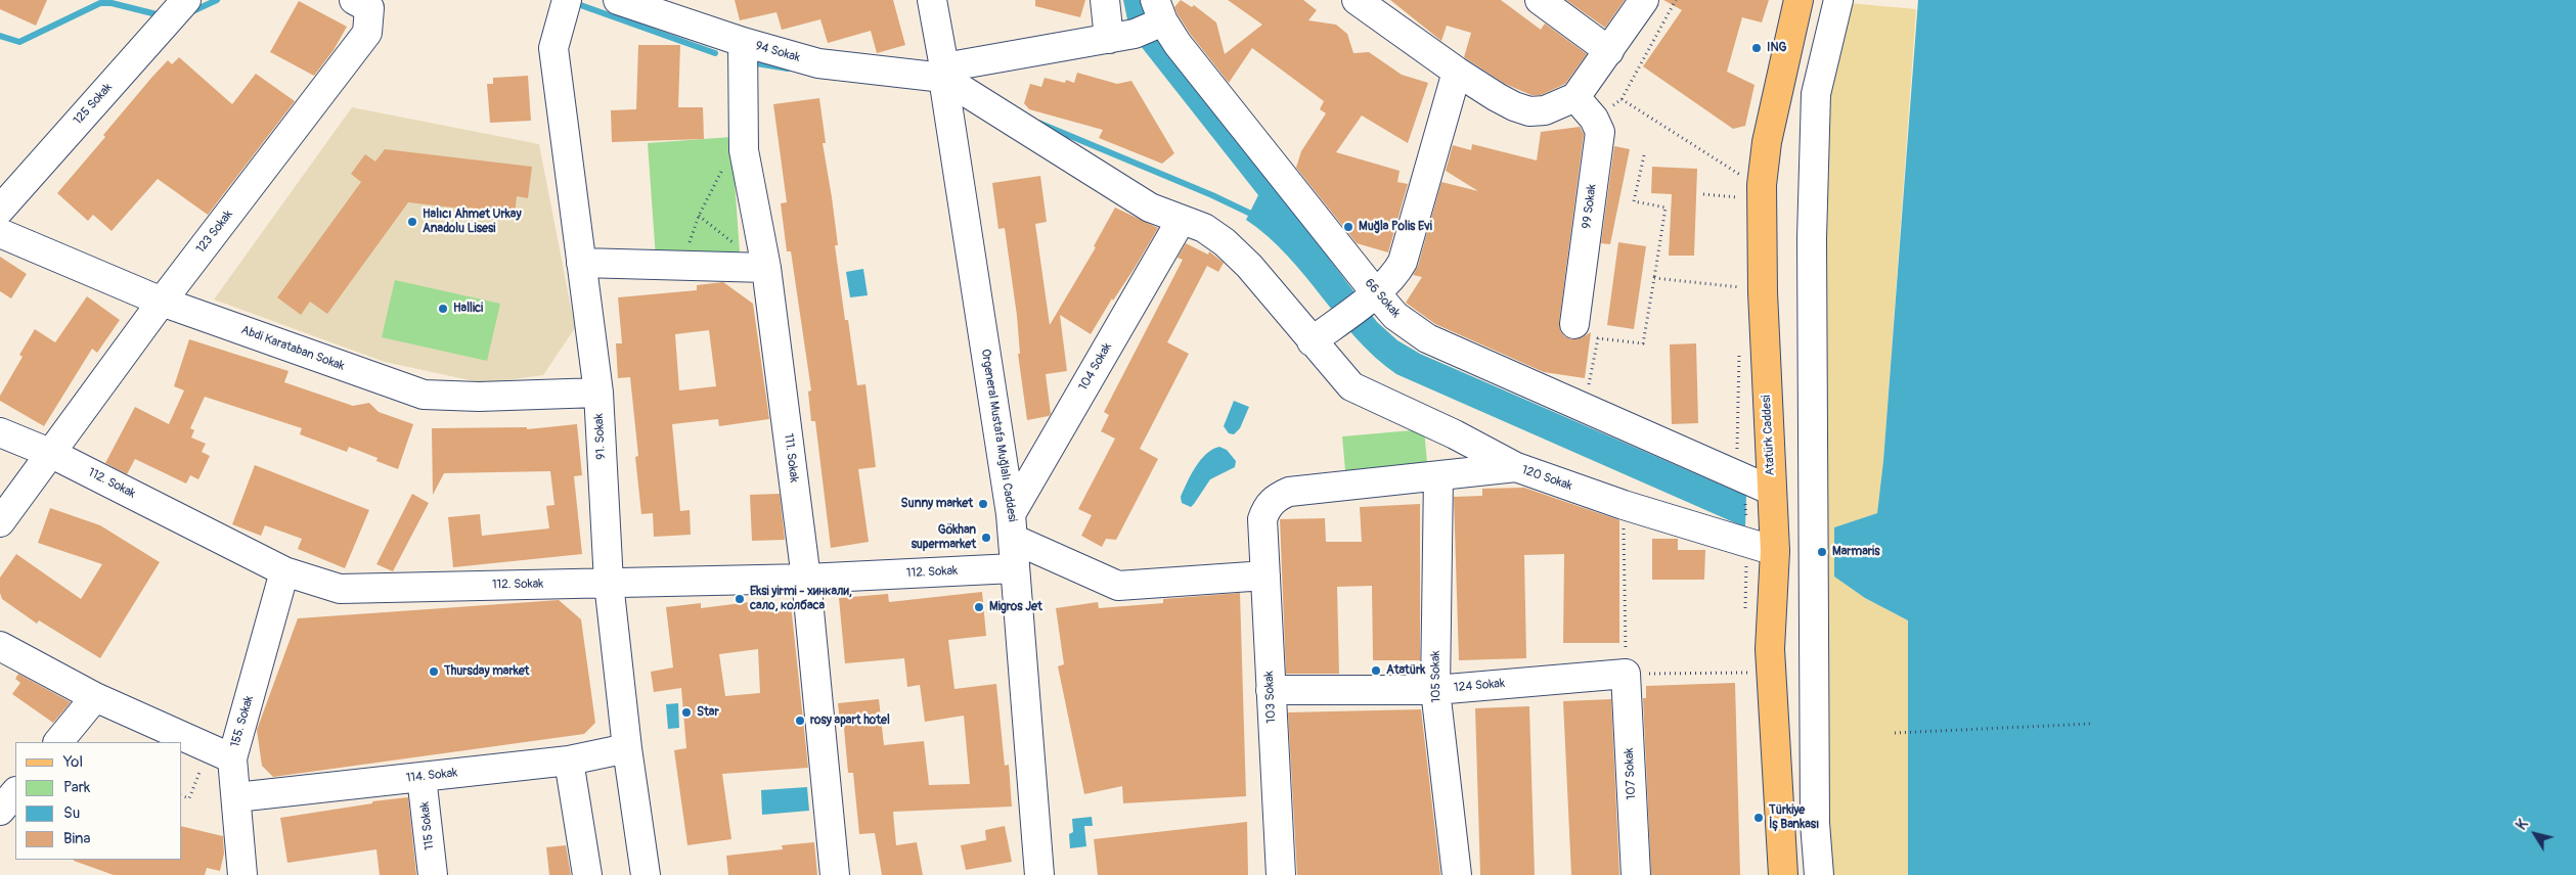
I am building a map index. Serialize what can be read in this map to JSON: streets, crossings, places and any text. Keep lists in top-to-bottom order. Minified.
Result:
{"streets":{"main road":["Atatürk Caddesi"],"street":["94 Sokak","125 Sokak","99 Sokak","123 Sokak","66 Sokak","Abdi Karataban Sokak","104 Sokak","Orgeneral Mustafa Muğlalı Caddesi","91. Sokak","111. Sokak","120 Sokak","112. Sokak","105 Sokak","124 Sokak","103 Sokak","155. Sokak","107 Sokak","114. Sokak","115 Sokak"]},"crossings":[["94 Sokak","Orgeneral Mustafa Muğlalı Caddesi"],["94 Sokak","111. Sokak"],["123 Sokak","Abdi Karataban Sokak"],["123 Sokak","112. Sokak"],["66 Sokak","Atatürk Caddesi"],["Abdi Karataban Sokak","91. Sokak"],["104 Sokak","Orgeneral Mustafa Muğlalı Caddesi"],["Orgeneral Mustafa Muğlalı Caddesi","112. Sokak"],["Atatürk Caddesi","120 Sokak"],["91. Sokak","112. Sokak"],["91. Sokak","114. Sokak"],["111. Sokak","112. Sokak"],["120 Sokak","105 Sokak"],["120 Sokak","103 Sokak"],["112. Sokak","155. Sokak"],["105 Sokak","124 Sokak"],["124 Sokak","103 Sokak"],["124 Sokak","107 Sokak"],["155. Sokak","114. Sokak"],["114. Sokak","115 Sokak"]],"places":["ING","Halıcı Ahmet Urkay Anadolu Lisesi","Muğla Polis Evi","Hallici","Sunny market","Gökhan supermarket","Marmaris","Eksi yirmi - хинкали, сало, колбаса","Migros Jet","Atatürk","Thursday market","Star","rosy apart hotel","Türkiye İş Bankası"],"legend":["Yol","Park","Su","Bina"],"north":"top left"}
